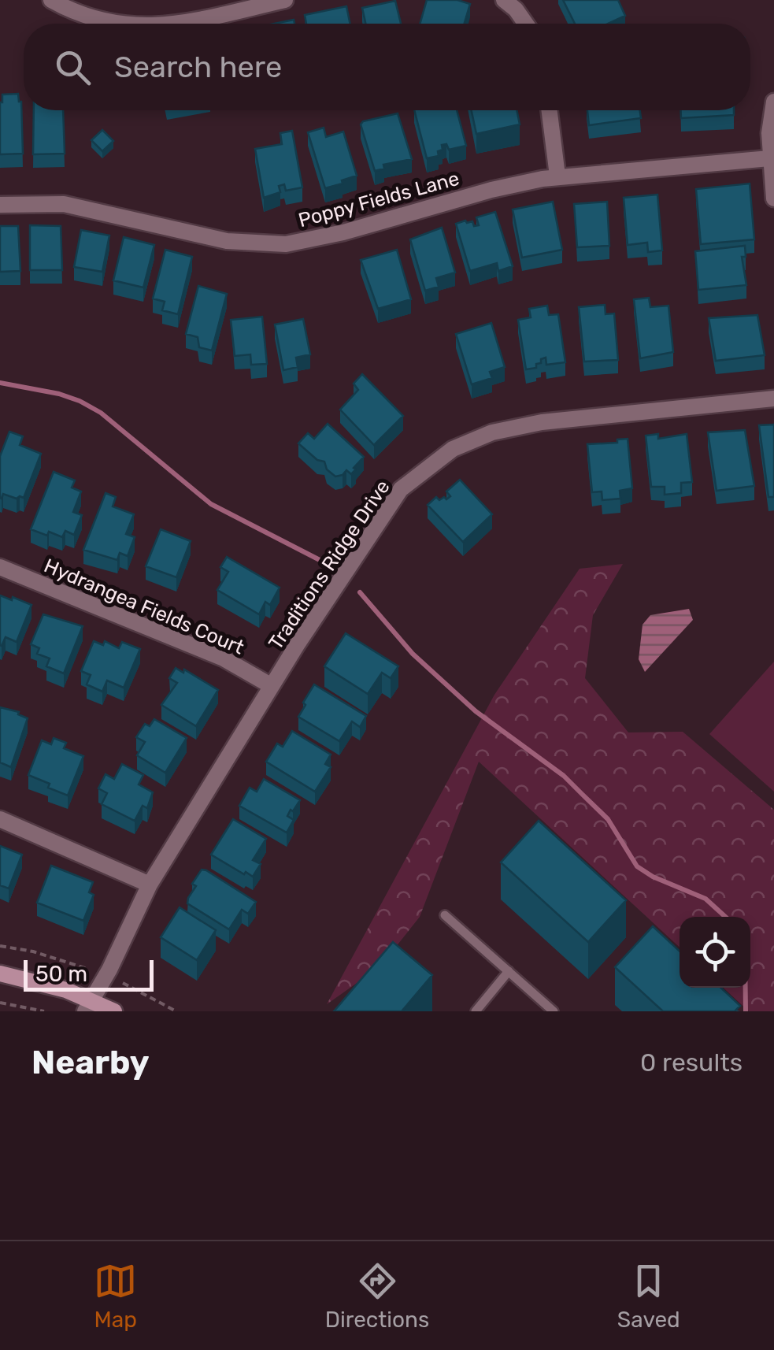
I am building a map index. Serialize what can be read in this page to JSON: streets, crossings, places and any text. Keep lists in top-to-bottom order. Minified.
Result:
{"streets":{"street":["Poppy Fields Lane","Traditions Ridge Drive","Hydrangea Fields Court"]},"crossings":[["Traditions Ridge Drive","Hydrangea Fields Court"]],"scale_bar":"50 m","page":{"search":"Search here","scale":"50 m","heading":["Nearby","0 results"],"nav":["Map","Directions","Saved"]}}
